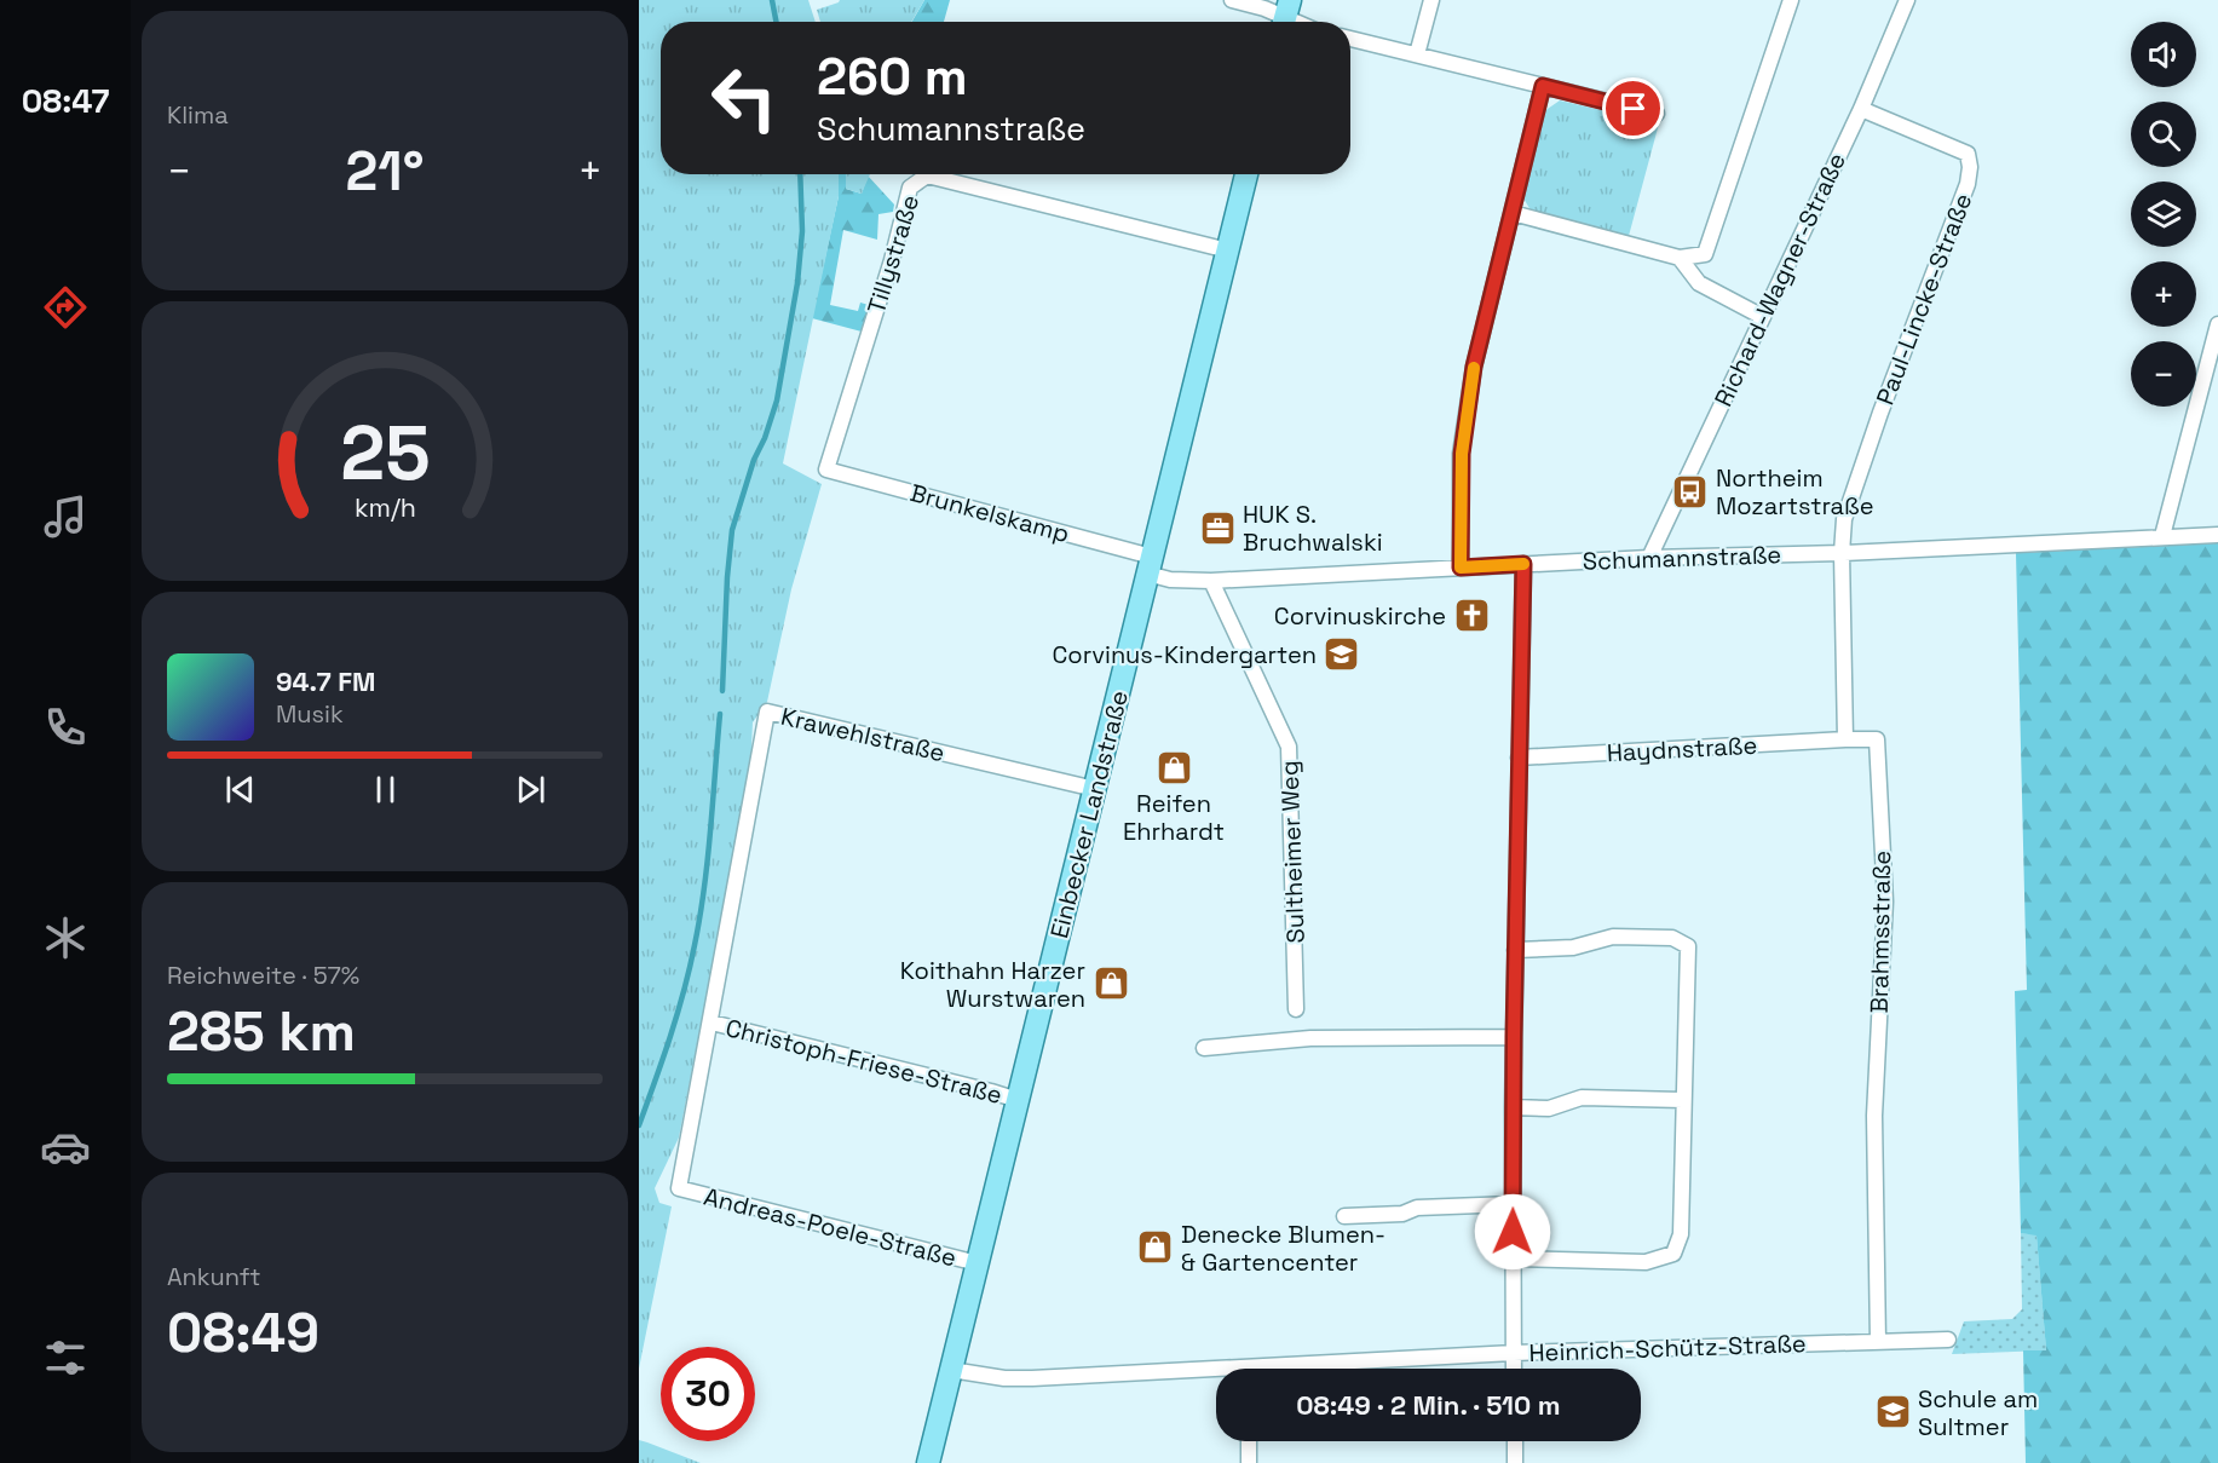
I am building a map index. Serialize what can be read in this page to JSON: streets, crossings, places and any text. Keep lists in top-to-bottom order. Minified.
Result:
{"streets":{"main road":["Einbecker Landstraße"],"street":["Tillystraße","Richard-Wagner-Straße","Paul-Lincke-Straße","Brunkelskamp","Schumannstraße","Krawehlstraße","Haydnstraße","Sultheimer Weg","Brahmsstraße","Christoph-Friese-Straße","Andreas-Poele-Straße","Heinrich-Schütz-Straße"]},"crossings":[["Tillystraße","Brunkelskamp"],["Tillystraße","Einbecker Landstraße"],["Richard-Wagner-Straße","Paul-Lincke-Straße"],["Richard-Wagner-Straße","Schumannstraße"],["Paul-Lincke-Straße","Schumannstraße"],["Brunkelskamp","Schumannstraße"],["Brunkelskamp","Einbecker Landstraße"],["Schumannstraße","Einbecker Landstraße"],["Schumannstraße","Sultheimer Weg"],["Krawehlstraße","Einbecker Landstraße"],["Krawehlstraße","Christoph-Friese-Straße"],["Krawehlstraße","Andreas-Poele-Straße"],["Haydnstraße","Brahmsstraße"],["Einbecker Landstraße","Christoph-Friese-Straße"],["Einbecker Landstraße","Andreas-Poele-Straße"],["Einbecker Landstraße","Heinrich-Schütz-Straße"],["Brahmsstraße","Heinrich-Schütz-Straße"],["Christoph-Friese-Straße","Andreas-Poele-Straße"]],"places":{"bus stop":["Northeim Mozartstraße"],"office":["HUK S. Bruchwalski"],"church":["Corvinuskirche"],"school or university":["Corvinus-Kindergarten","Schule am Sultmer"],"shop":["Reifen Ehrhardt","Koithahn Harzer Wurstwaren","Denecke Blumen- & Gartencenter"]},"page":{"tabs":"08:47","tile":["Klima",["Reichweite · 57%","285 km"],["Ankunft","08:49"]],"map_buttons":["+","−"],"turn":["260 m","Schumannstraße"],"heat":["−","21°","+"],"song":["94.7 FM","Musik"],"limit":"30","trip":"08:49 · 2 Min. · 510 m","gauge":["25","km/h"]}}
